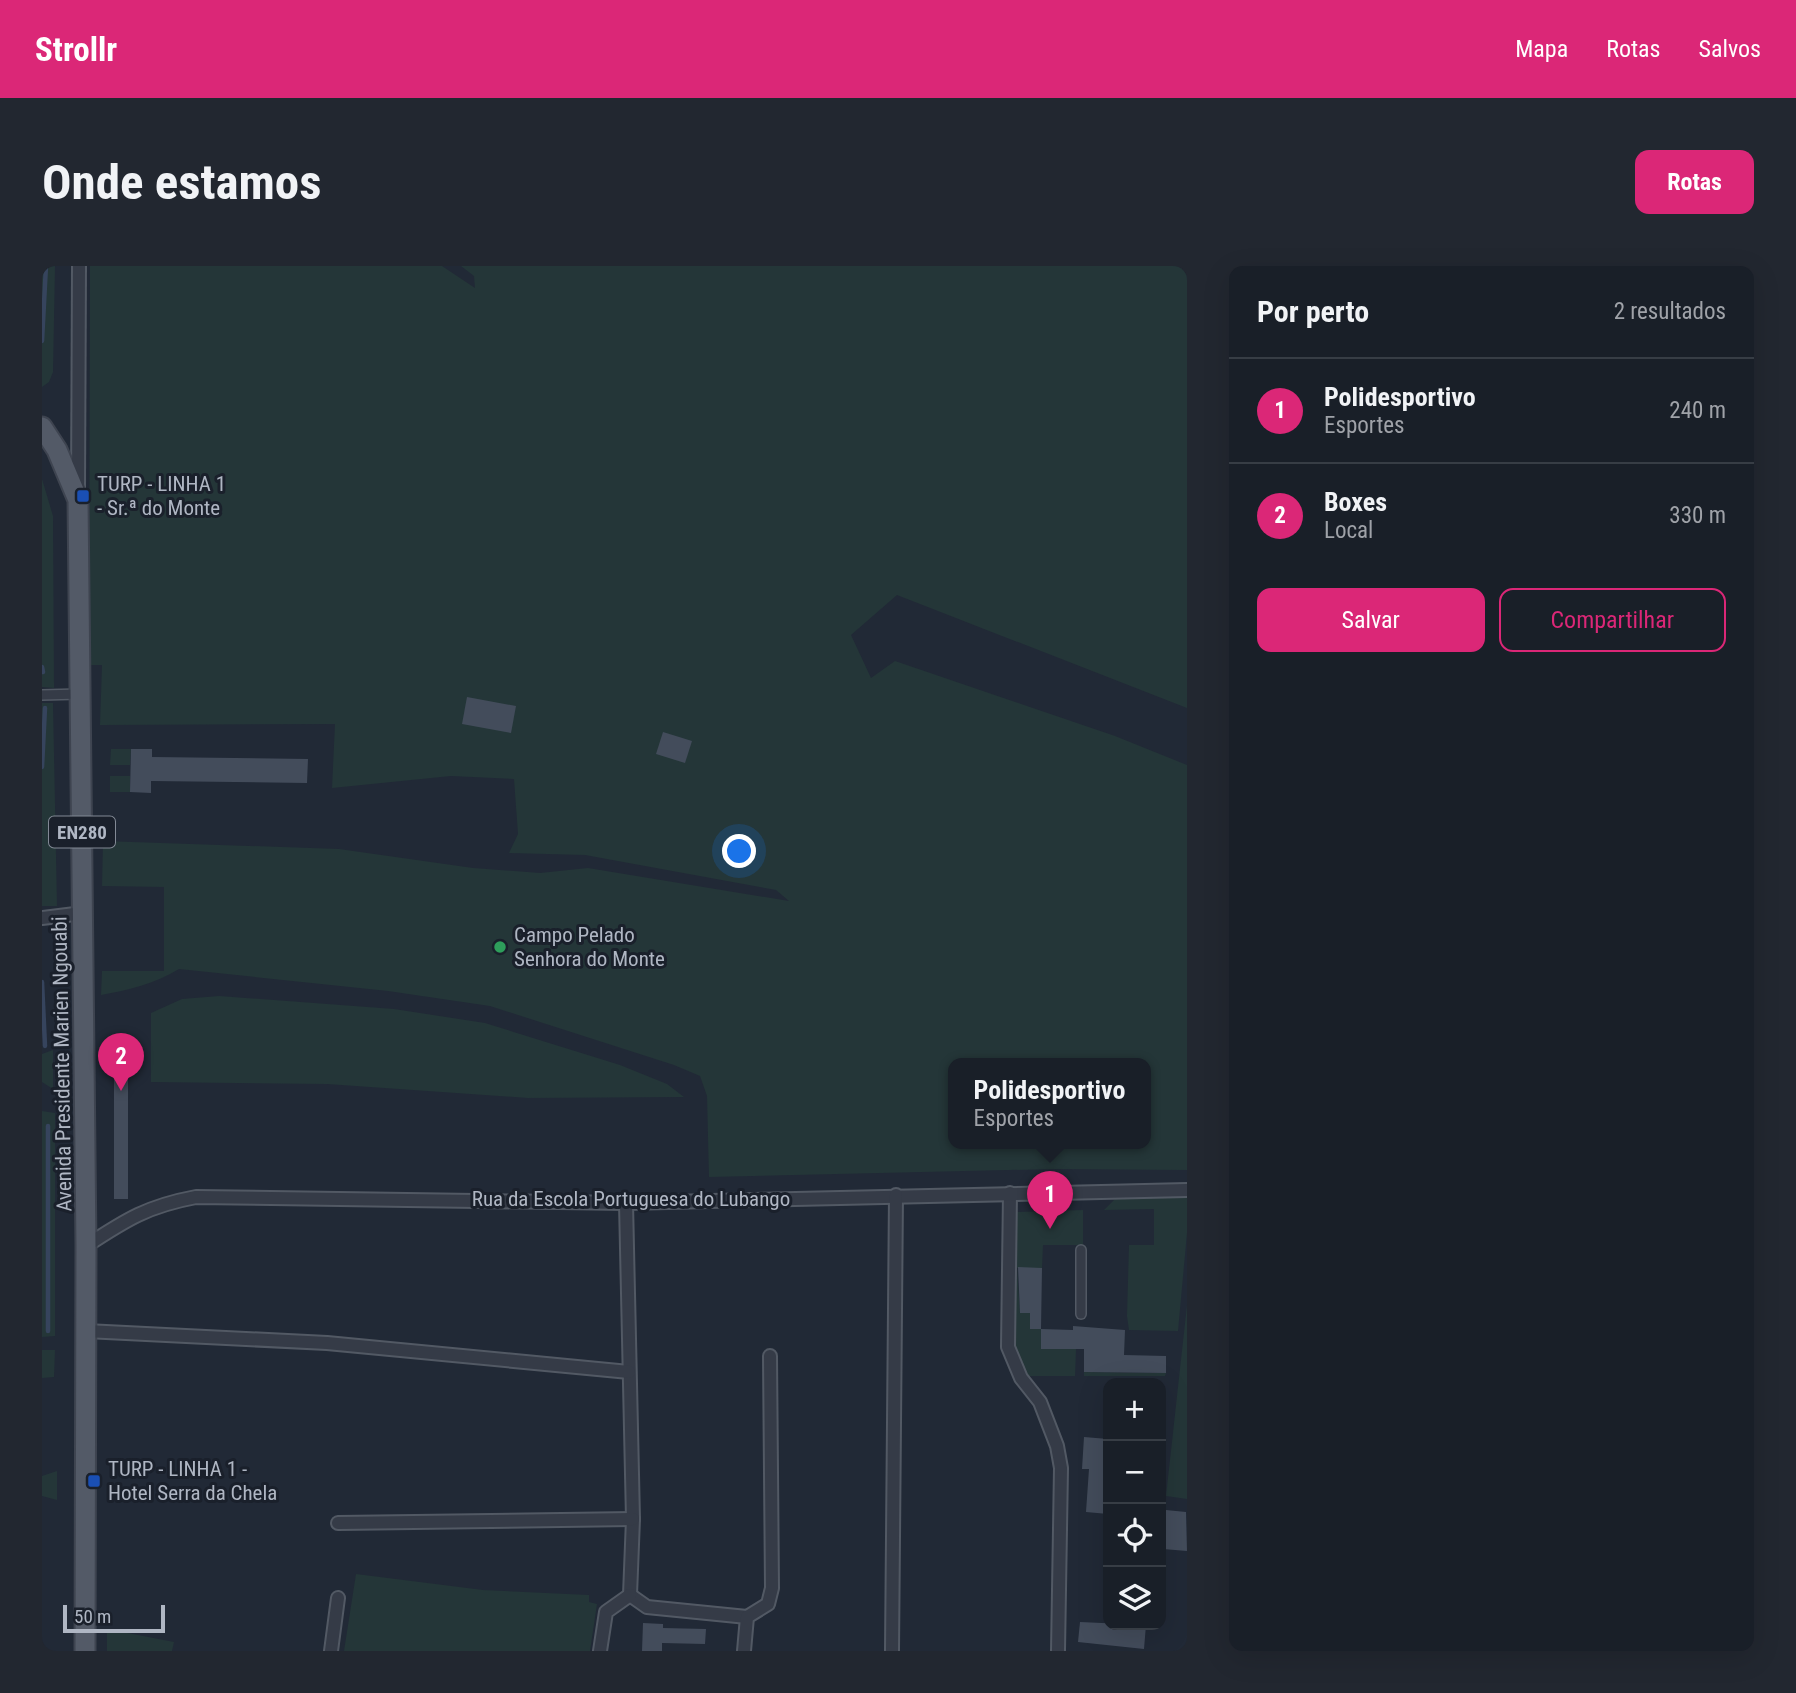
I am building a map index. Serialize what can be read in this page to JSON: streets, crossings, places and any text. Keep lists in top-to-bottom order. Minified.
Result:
{"streets":{"main road":["EN280","Avenida Presidente Marien Ngouabi"],"street":["Rua da Escola Portuguesa do Lubango"]},"crossings":[["EN280","Avenida Presidente Marien Ngouabi"],["Avenida Presidente Marien Ngouabi","Rua da Escola Portuguesa do Lubango"]],"places":{"transit":["TURP - LINHA 1 - Sr.ª do Monte","TURP - LINHA 1 - Hotel Serra da Chela"],"other":["Campo Pelado Senhora do Monte"]},"scale_bar":"50 m","page":{"header":"Strollr","nav":["Mapa","Rotas","Salvos"],"buttons":["Rotas",["Salvar","Compartilhar"]],"title":"Onde estamos","heading":["Por perto","2 resultados"],"list":[{"mark":"1","name":"Polidesportivo","note":"Esportes","value":"240 m"},{"mark":"2","name":"Boxes","note":"Local","value":"330 m"}],"pins":["2","1"],"popup":["Polidesportivo","Esportes"],"map_buttons":["+","−"],"scale":"50 m"}}
